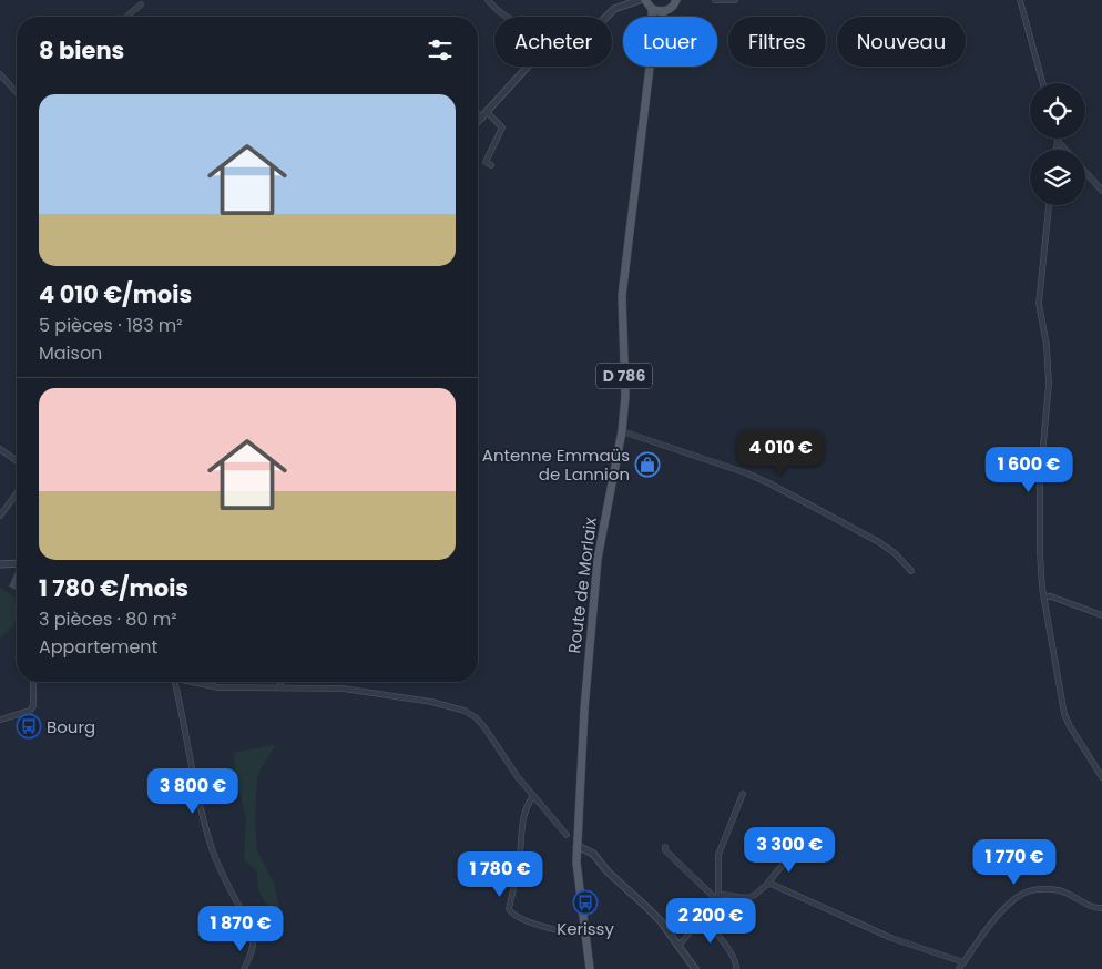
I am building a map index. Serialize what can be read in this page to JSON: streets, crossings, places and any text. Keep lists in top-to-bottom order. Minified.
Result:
{"streets":{"main road":["D 786","Route de Morlaix"]},"places":{"shop":["Antenne Emmaüs de Lannion"],"bus stop":["Bourg","Kerissy"]},"page":{"chip":["Acheter","Louer","Filtres","Nouveau"],"heading":"8 biens","list":[{"name":"4 010 €/mois","note":"5 pièces · 183 m² · Maison"},{"name":"1 780 €/mois","note":"3 pièces · 80 m² · Appartement"}],"price":["4 010 €","1 600 €","3 800 €","3 300 €","1 770 €","1 780 €","2 200 €","1 870 €"]}}
